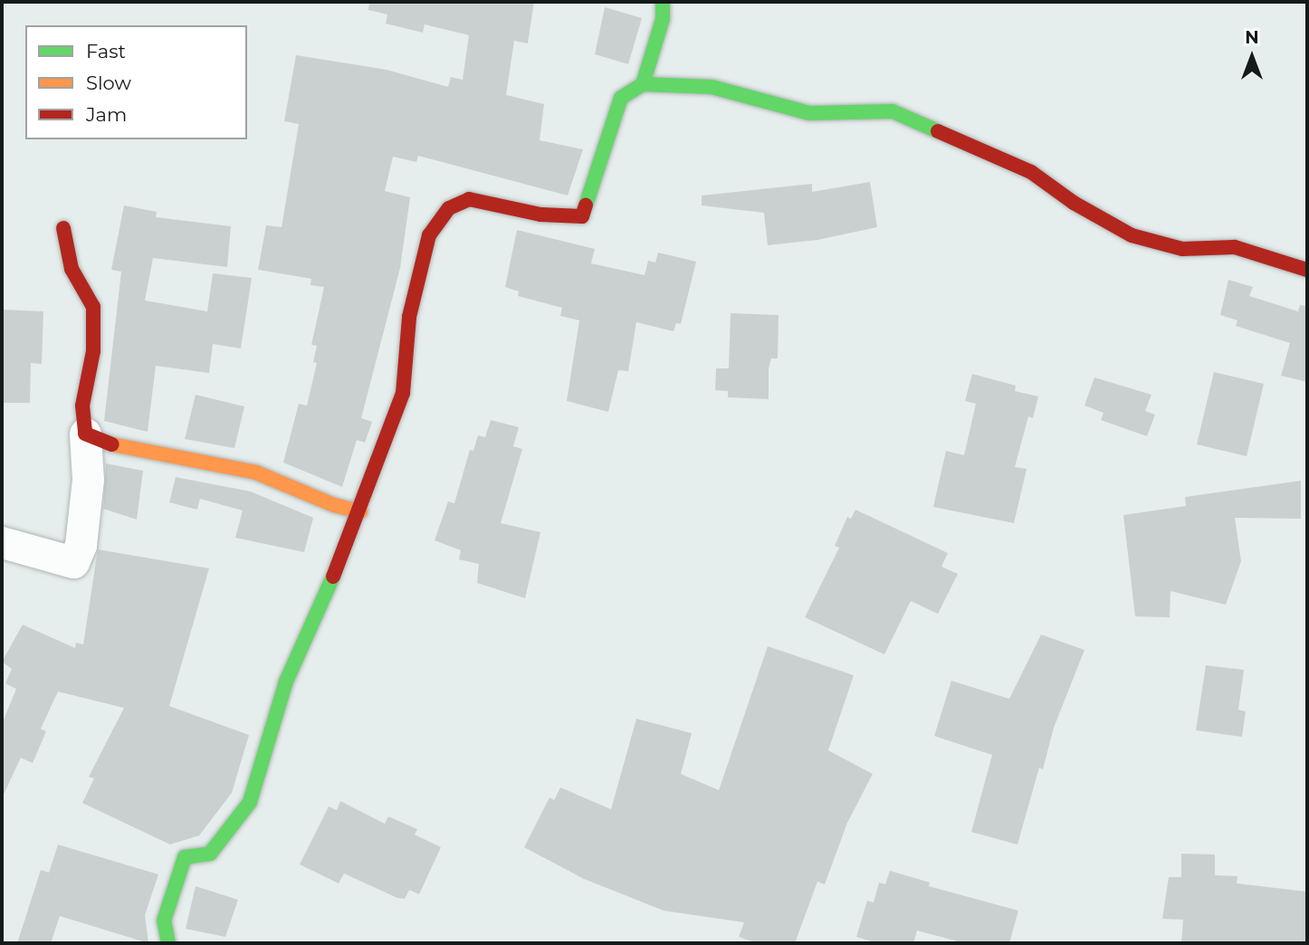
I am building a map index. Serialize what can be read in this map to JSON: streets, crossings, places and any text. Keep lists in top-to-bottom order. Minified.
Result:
{"legend":["Fast","Slow","Jam"],"north":"top"}
